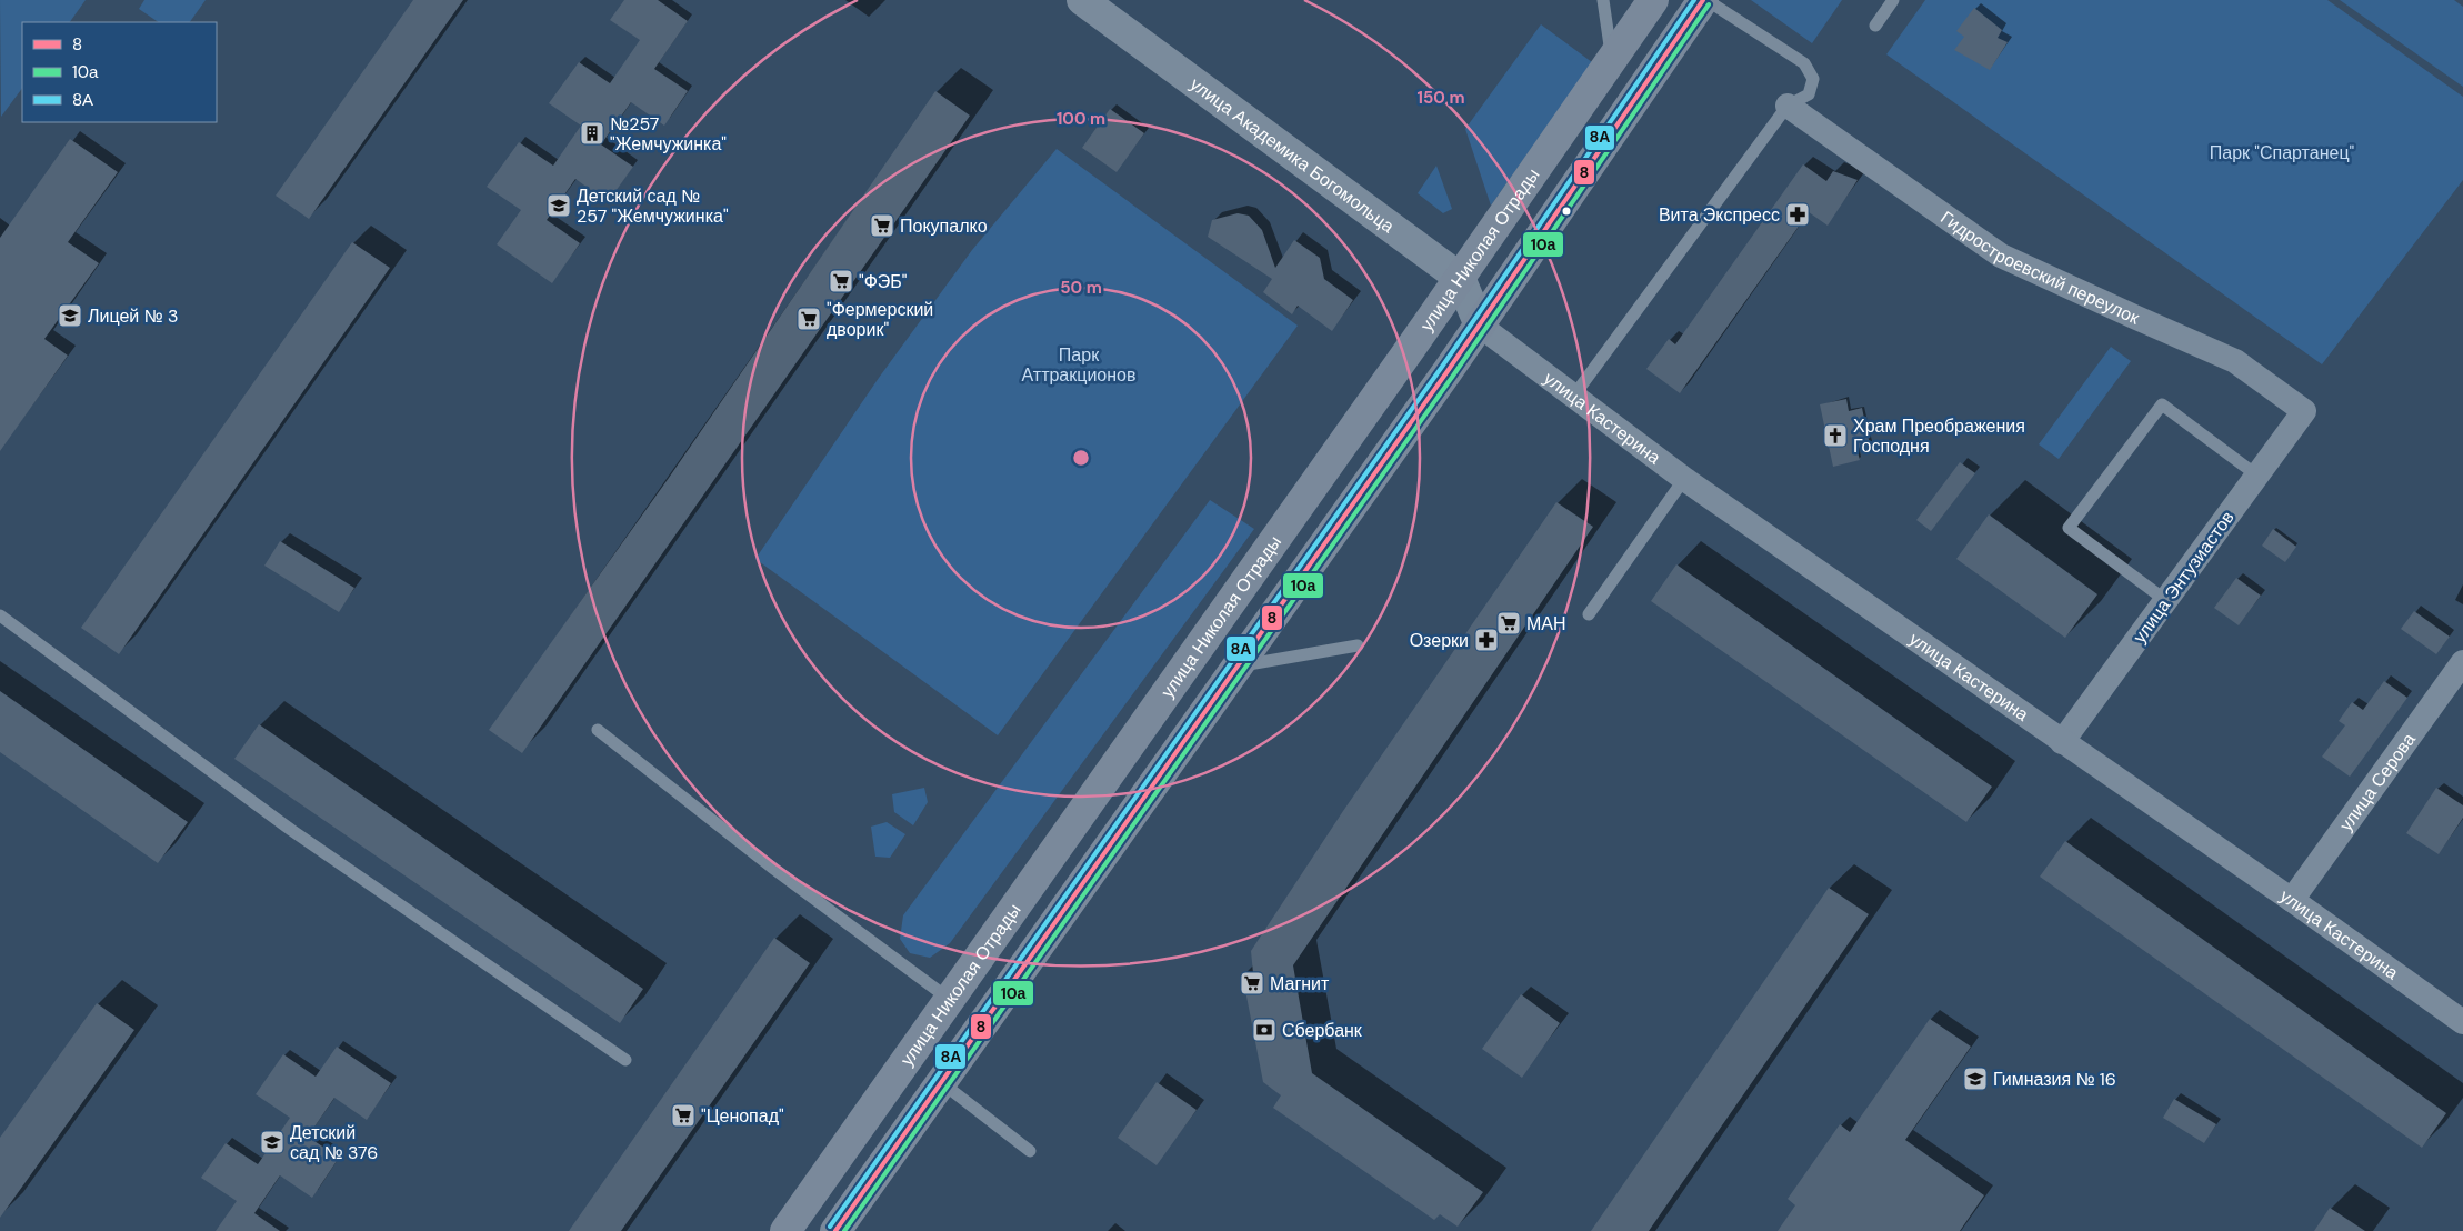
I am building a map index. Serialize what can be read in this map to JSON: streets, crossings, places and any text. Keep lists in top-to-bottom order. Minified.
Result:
{"streets":{"main road":["улица Николая Отрады"],"street":["улица Академика Богомольца","Гидростроевский переулок","улица Кастерина","улица Энтузиастов","улица Серова"]},"crossings":[["улица Академика Богомольца","улица Николая Отрады"],["Гидростроевский переулок","улица Энтузиастов"],["улица Кастерина","улица Энтузиастов"],["улица Кастерина","улица Серова"]],"parks":["Парк \"Спартанец\"","Парк Аттракционов"],"places":{"building":["№257 \"Жемчужинка\""],"school or university":["Детский сад № 257 \"Жемчужинка\"","Лицей № 3","Гимназия № 16","Детский сад № 376"],"pharmacy":["Вита Экспресс","Озерки"],"supermarket":["Покупалко","\"ФЭБ\"","\"Фермерский дворик\"","МАН","Магнит","\"Ценопад\""],"church":["Храм Преображения Господня"],"bank":["Сбербанк"]},"lines":["transit line 8","transit line 8А","transit line 10а"],"legend":["8","10а","8А"],"rings":["150 m","100 m","50 m"]}
